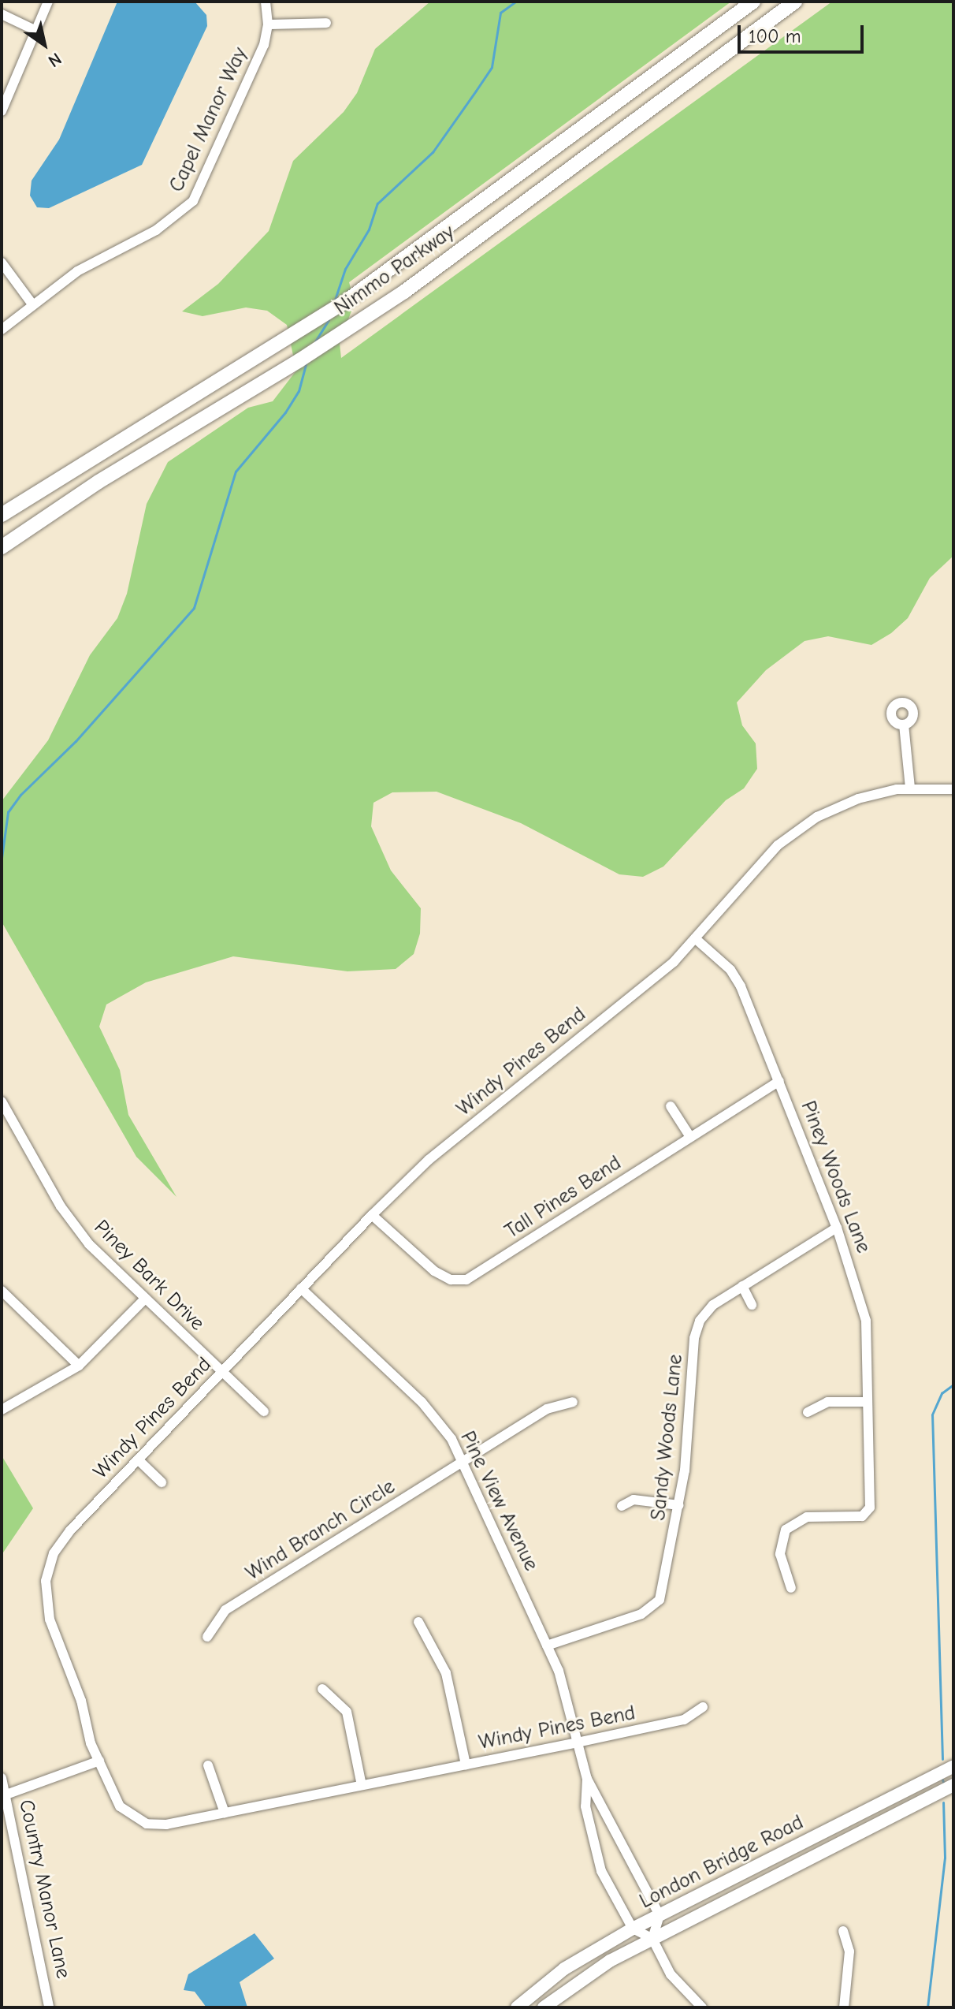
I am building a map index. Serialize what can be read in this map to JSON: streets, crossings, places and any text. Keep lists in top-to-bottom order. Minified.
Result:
{"streets":{"highway":["Nimmo Parkway"],"main road":["London Bridge Road"],"street":["Capel Manor Way","Windy Pines Bend","Piney Woods Lane","Tall Pines Bend","Piney Bark Drive","Sandy Woods Lane","Pine View Avenue","Wind Branch Circle","Country Manor Lane"]},"crossings":[["Windy Pines Bend","Piney Woods Lane"],["Windy Pines Bend","Tall Pines Bend"],["Windy Pines Bend","Piney Bark Drive"],["Windy Pines Bend","Pine View Avenue"],["Piney Woods Lane","Tall Pines Bend"],["Piney Woods Lane","Sandy Woods Lane"],["Sandy Woods Lane","Pine View Avenue"],["Pine View Avenue","Wind Branch Circle"],["Pine View Avenue","London Bridge Road"]],"scale_bar":"100 m","north":"bottom right"}
